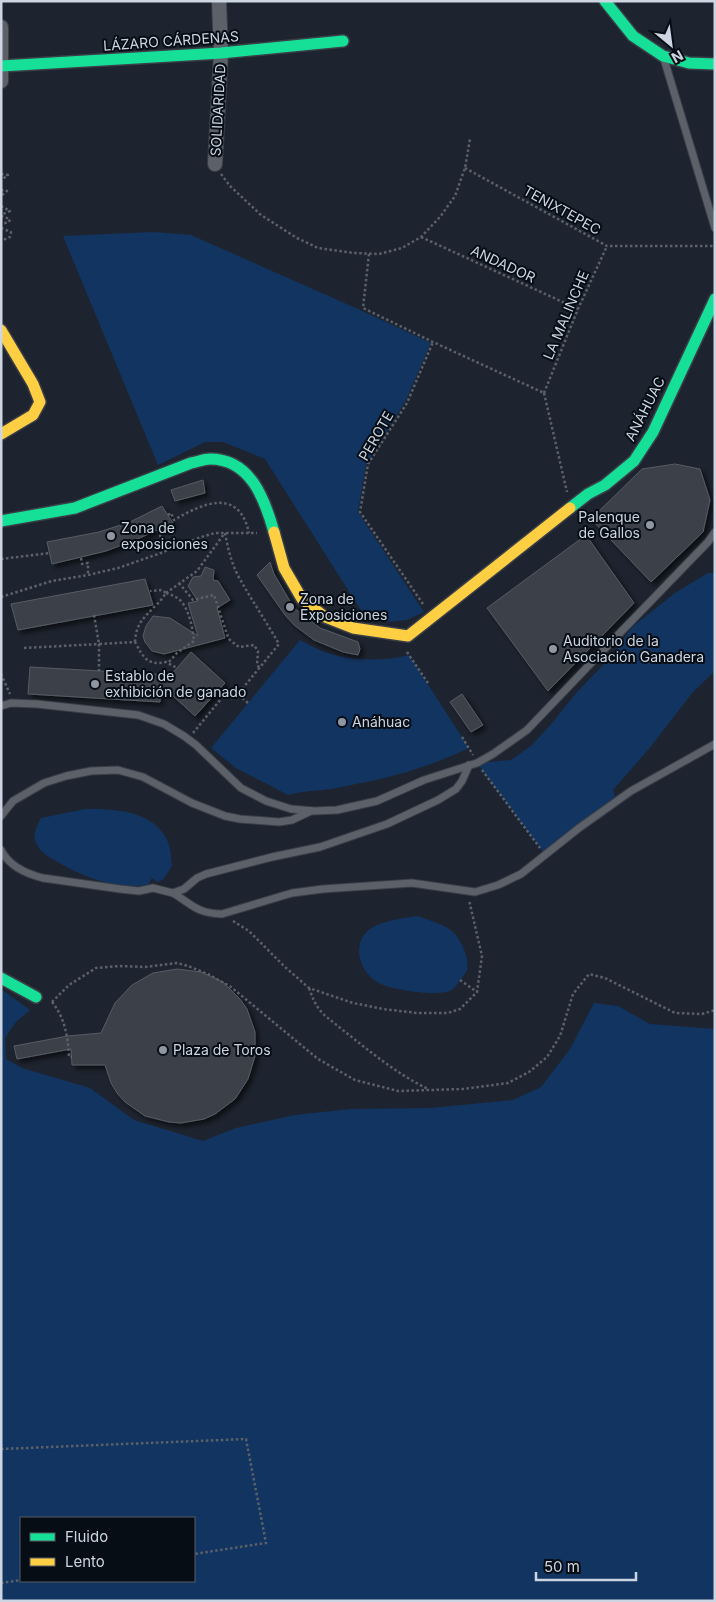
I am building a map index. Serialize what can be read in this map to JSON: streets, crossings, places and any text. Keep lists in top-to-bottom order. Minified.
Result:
{"streets":{"street":["LÁZARO CÁRDENAS","SOLIDARIDAD","ANÁHUAC"],"path":["TENIXTEPEC","ANDADOR","LA MALINCHE","PEROTE"]},"crossings":[["LÁZARO CÁRDENAS","SOLIDARIDAD"],["SOLIDARIDAD","TENIXTEPEC"],["SOLIDARIDAD","ANDADOR"],["TENIXTEPEC","LA MALINCHE"],["ANDADOR","LA MALINCHE"]],"places":["Palenque de Gallos","Zona de exposiciones","Zona de Exposiciones","Auditorio de la Asociación Ganadera","Establo de exhibición de ganado","Anáhuac","Plaza de Toros"],"legend":["Fluido","Lento"],"scale_bar":"50 m","north":"bottom right"}
